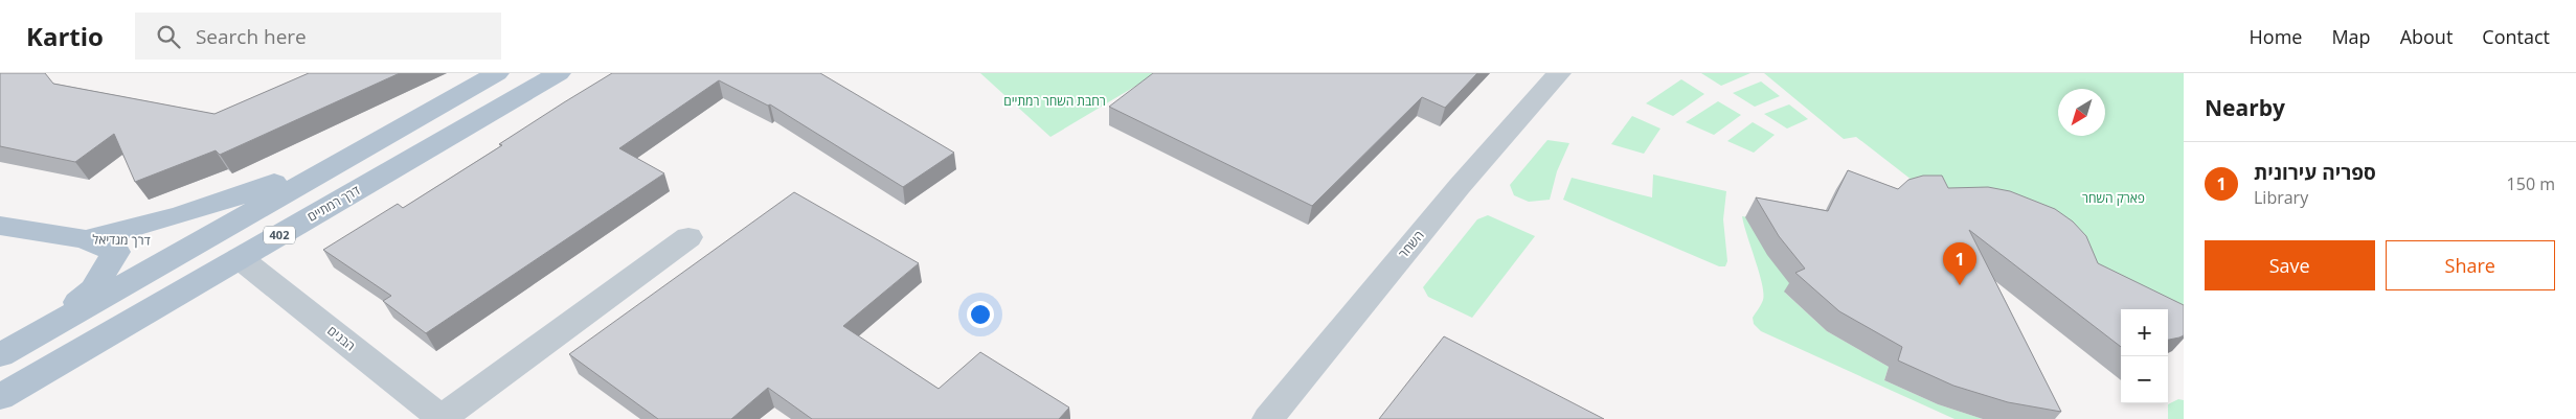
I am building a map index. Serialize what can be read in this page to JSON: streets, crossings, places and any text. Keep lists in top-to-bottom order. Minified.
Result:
{"streets":{"main road":["דרך רמתיים","402","דרך מגדיאל"],"street":["השחר","הבנים"]},"crossings":[["דרך רמתיים","דרך מגדיאל"],["דרך רמתיים","הבנים"],["402","דרך מגדיאל"],["דרך מגדיאל","הבנים"]],"parks":["רחבת השחר רמתיים","פארק השחר"],"north":"bottom left","page":{"header":"Kartio","search":"Search here","nav":["Home","Map","About","Contact"],"heading":"Nearby","list":[{"mark":"1","name":"ספריה עירונית","note":"Library","value":"150 m"}],"buttons":["Save","Share"],"pins":"1","map_buttons":["+","−"]}}
